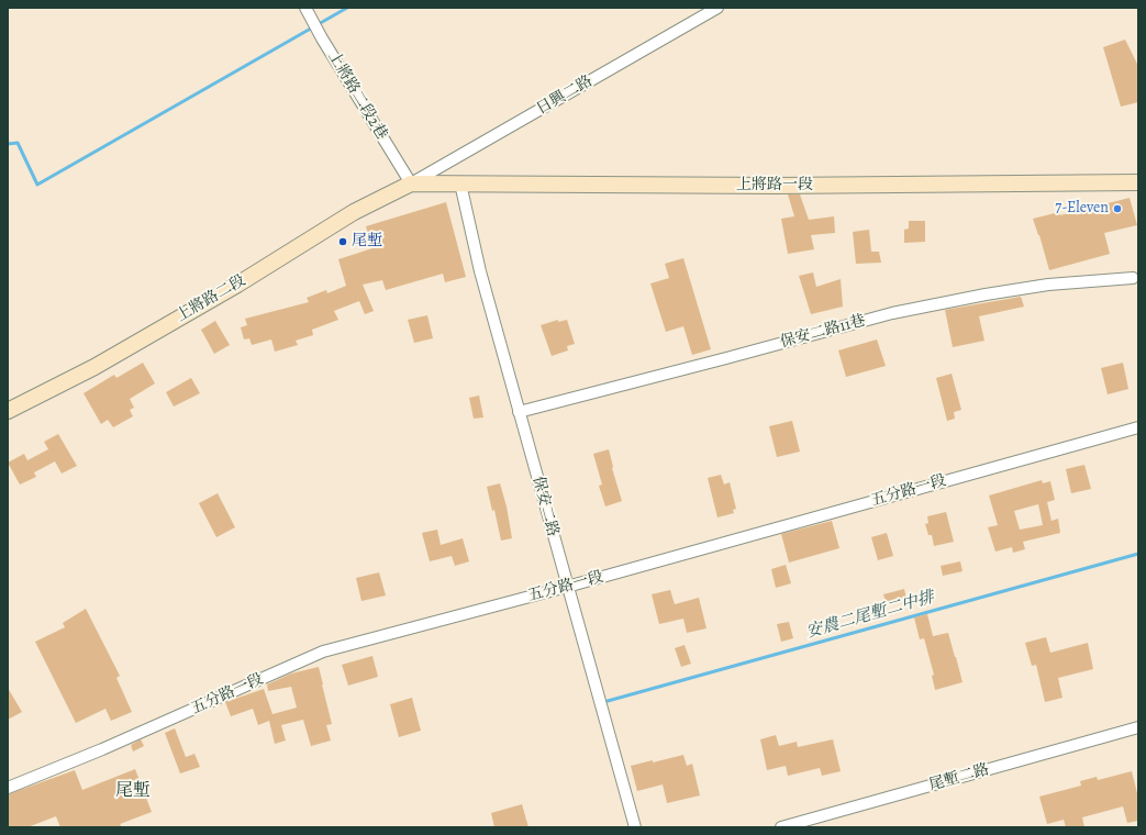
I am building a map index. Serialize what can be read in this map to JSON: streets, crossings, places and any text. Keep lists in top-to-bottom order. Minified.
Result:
{"streets":{"main road":["上將路一段","上將路二段"],"street":["上將路二段2巷","日興二路","保安二路11巷","五分路一段","保安二路","尾塹二路"]},"crossings":[["上將路二段2巷","日興二路"],["上將路二段2巷","上將路一段"],["上將路二段2巷","上將路二段"],["日興二路","上將路一段"],["日興二路","上將路二段"],["上將路一段","上將路二段"],["上將路一段","保安二路"],["保安二路11巷","保安二路"],["五分路一段","保安二路"]],"districts":["尾塹"],"water":["安農二尾塹二中排"],"places":["7-Eleven","尾塹"]}
